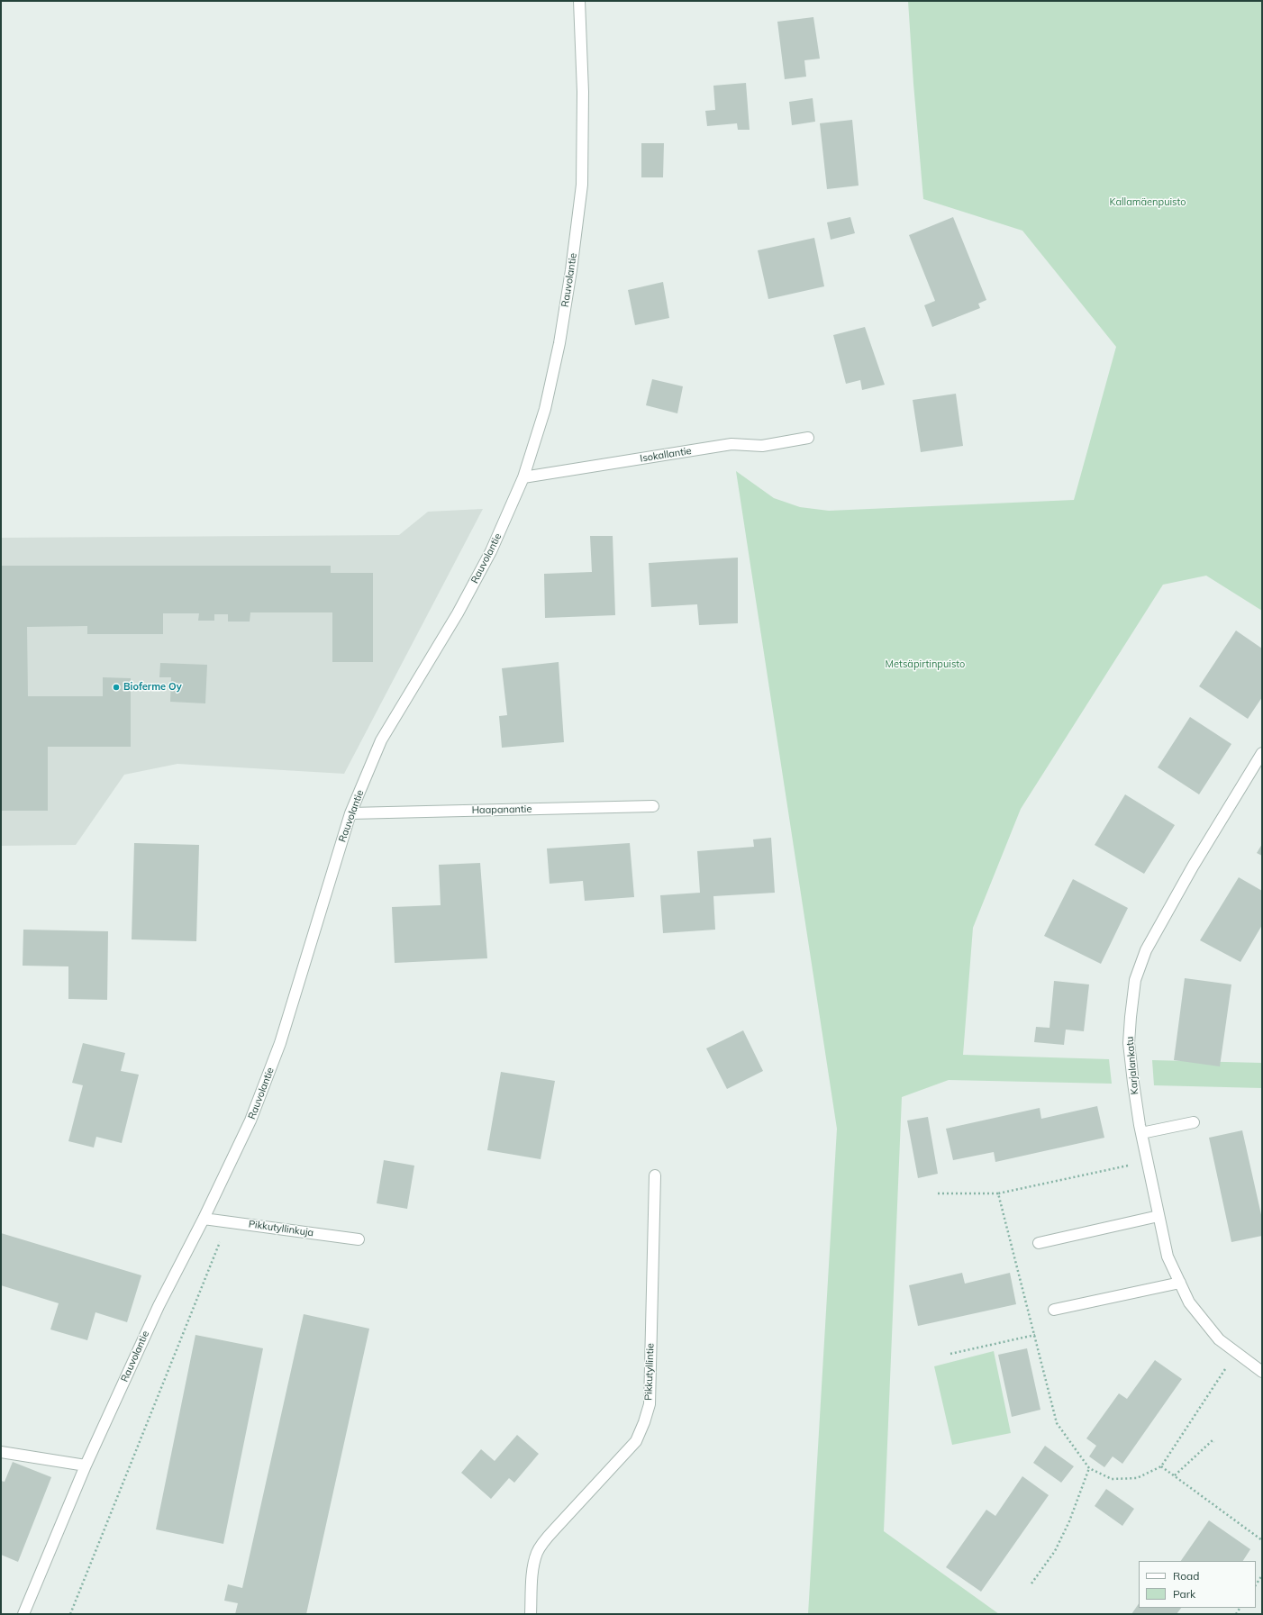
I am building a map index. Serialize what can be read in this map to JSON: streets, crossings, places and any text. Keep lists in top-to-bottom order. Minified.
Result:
{"streets":{"street":["Rauvolantie","Isokallantie","Haapanantie","Karjalankatu","Pikkutyllinkuja","Pikkutyllintie"]},"crossings":[["Rauvolantie","Isokallantie"],["Rauvolantie","Haapanantie"],["Rauvolantie","Pikkutyllinkuja"]],"parks":["Kallamäenpuisto","Metsäpirtinpuisto"],"places":["Bioferme Oy"],"legend":["Road","Park"]}
